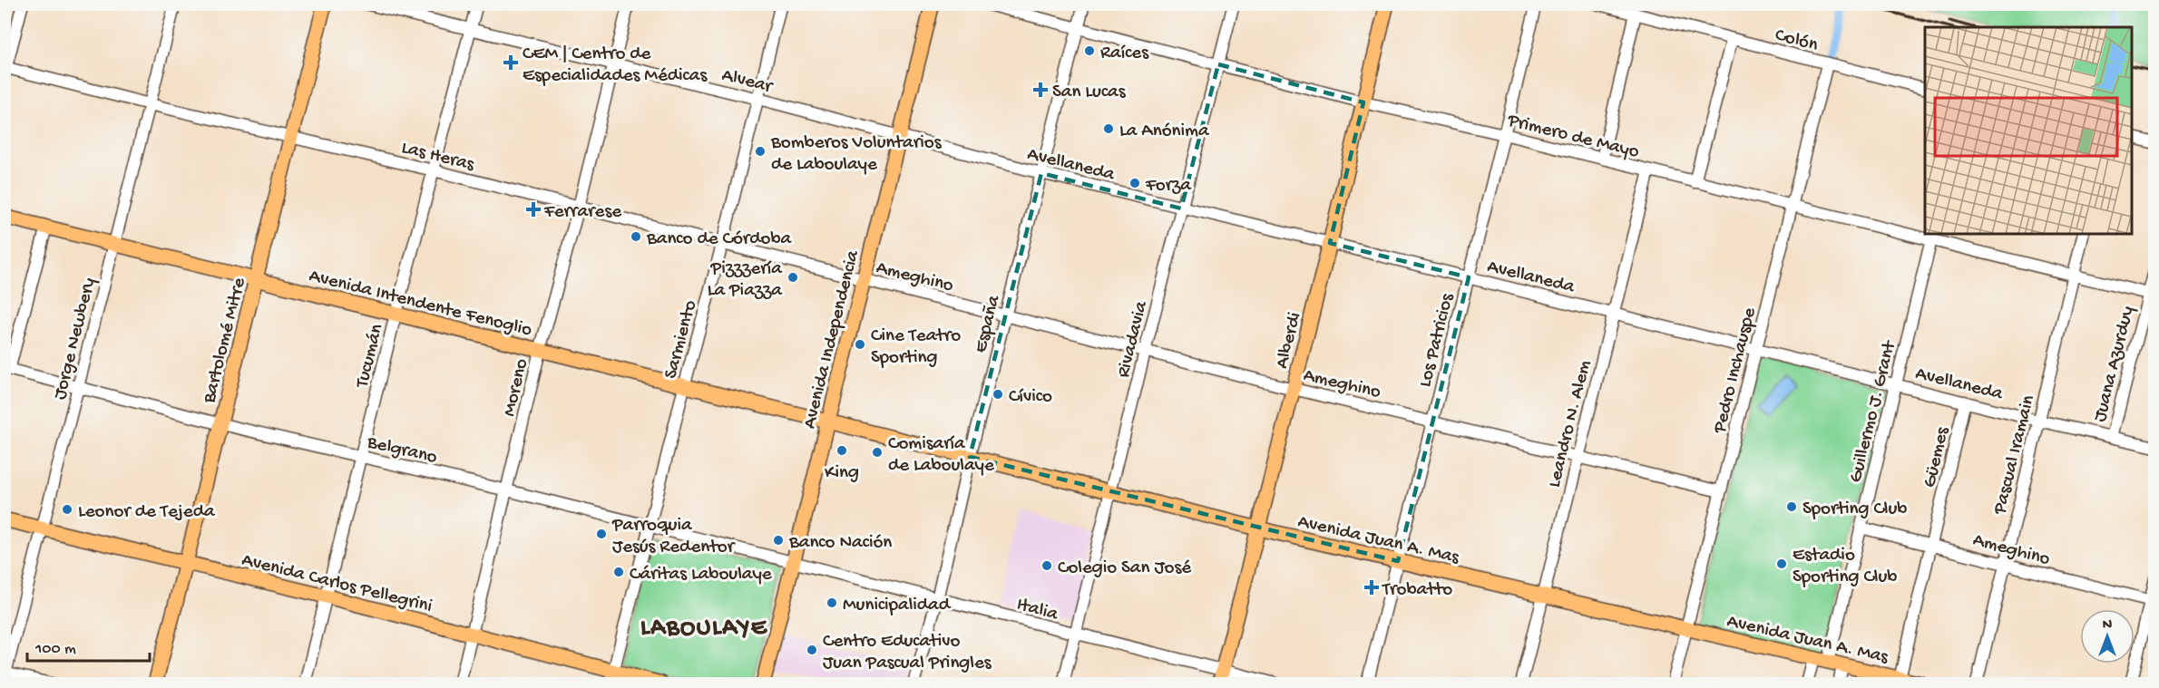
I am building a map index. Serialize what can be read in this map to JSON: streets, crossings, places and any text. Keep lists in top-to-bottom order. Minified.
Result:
{"streets":{"main road":["Avenida Intendente Fenoglio","Avenida Independencia","Bartolomé Mitre","Alberdi","Avenida Juan A. Mas","Avenida Carlos Pellegrini"],"street":["Colón","Alvear","Primero de Mayo","Las Heras","Avellaneda","Ameghino","España","Jorge Newbery","Sarmiento","Rivadavia","Los Patricios","Tucumán","Juana Azurduy","Pedro Inchauspe","Moreno","Guillermo J. Grant","Leandro N. Alem","Belgrano","Pascual Iramain","Güemes","Italia"]},"crossings":[["Colón","Pedro Inchauspe"],["Alvear","Avellaneda"],["Alvear","Sarmiento"],["Alvear","Avenida Independencia"],["Alvear","Tucumán"],["Alvear","Moreno"],["Primero de Mayo","España"],["Primero de Mayo","Rivadavia"],["Primero de Mayo","Alberdi"],["Primero de Mayo","Los Patricios"],["Primero de Mayo","Juana Azurduy"],["Primero de Mayo","Pedro Inchauspe"],["Primero de Mayo","Guillermo J. Grant"],["Primero de Mayo","Leandro N. Alem"],["Primero de Mayo","Pascual Iramain"],["Las Heras","Ameghino"],["Las Heras","Jorge Newbery"],["Las Heras","Sarmiento"],["Las Heras","Avenida Independencia"],["Las Heras","Bartolomé Mitre"],["Las Heras","Tucumán"],["Las Heras","Moreno"],["Avellaneda","España"],["Avellaneda","Avenida Independencia"],["Avellaneda","Rivadavia"],["Avellaneda","Alberdi"],["Avellaneda","Los Patricios"],["Avellaneda","Juana Azurduy"],["Avellaneda","Pedro Inchauspe"],["Avellaneda","Guillermo J. Grant"],["Avellaneda","Leandro N. Alem"],["Avellaneda","Pascual Iramain"],["Avellaneda","Güemes"],["Ameghino","España"],["Ameghino","Avenida Independencia"],["Ameghino","Rivadavia"],["Ameghino","Alberdi"],["Ameghino","Los Patricios"],["Ameghino","Pedro Inchauspe"],["Ameghino","Guillermo J. Grant"],["Ameghino","Leandro N. Alem"],["Ameghino","Pascual Iramain"],["Ameghino","Güemes"],["Avenida Intendente Fenoglio","Jorge Newbery"],["Avenida Intendente Fenoglio","Sarmiento"],["Avenida Intendente Fenoglio","Avenida Independencia"],["Avenida Intendente Fenoglio","Bartolomé Mitre"],["Avenida Intendente Fenoglio","Tucumán"],["Avenida Intendente Fenoglio","Moreno"],["Avenida Intendente Fenoglio","Avenida Juan A. Mas"],["España","Avenida Juan A. Mas"],["España","Italia"],["Jorge Newbery","Belgrano"],["Jorge Newbery","Avenida Carlos Pellegrini"],["Sarmiento","Belgrano"],["Sarmiento","Avenida Carlos Pellegrini"],["Avenida Independencia","Belgrano"],["Avenida Independencia","Avenida Juan A. Mas"],["Avenida Independencia","Italia"],["Rivadavia","Avenida Juan A. Mas"],["Rivadavia","Italia"],["Bartolomé Mitre","Belgrano"],["Bartolomé Mitre","Avenida Carlos Pellegrini"],["Alberdi","Avenida Juan A. Mas"],["Alberdi","Italia"],["Los Patricios","Avenida Juan A. Mas"],["Tucumán","Belgrano"],["Tucumán","Avenida Carlos Pellegrini"],["Pedro Inchauspe","Avenida Juan A. Mas"],["Moreno","Belgrano"],["Moreno","Avenida Carlos Pellegrini"],["Guillermo J. Grant","Avenida Juan A. Mas"],["Leandro N. Alem","Avenida Juan A. Mas"],["Belgrano","Italia"],["Güemes","Avenida Juan A. Mas"]],"districts":["LABOULAYE"],"places":{"other":["Raíces","La Anónima","Bomberos Voluntarios de Laboulaye","Forza","Banco de Córdoba","Pizzzería La Piazza","Cine Teatro Sporting","Cívico","King","Comisaría de Laboulaye","Sporting Club","Leonor de Tejeda","Parroquia Jesús Redentor","Banco Nación","Estadio Sporting Club","Colegio San José","Cáritas Laboulaye","Municipalidad","Centro Educativo Juan Pascual Pringles"],"health":["CEM | Centro de Especialidades Médicas","San Lucas","Ferrarese","Trobatto"]},"scale_bar":"100 m","north":"top"}
